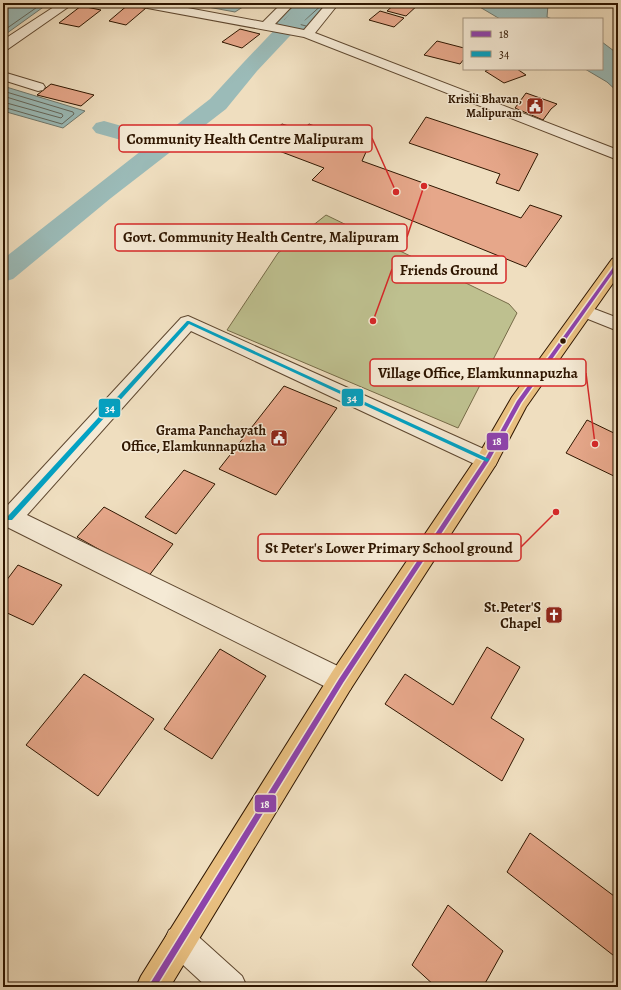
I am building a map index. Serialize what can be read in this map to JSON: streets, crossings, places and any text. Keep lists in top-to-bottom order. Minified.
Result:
{"places":{"public building":["Krishi Bhavan, Malipuram","Grama Panchayath Office, Elamkunnapuzha"],"other":["Govt. Community Health Centre, Malipuram","Community Health Centre Malipuram","Friends Ground","Village Office, Elamkunnapuzha","St Peter's Lower Primary School ground"],"church":["St.Peter'S Chapel"]},"lines":["transit line 18","transit line 34"],"legend":["18","34"]}
